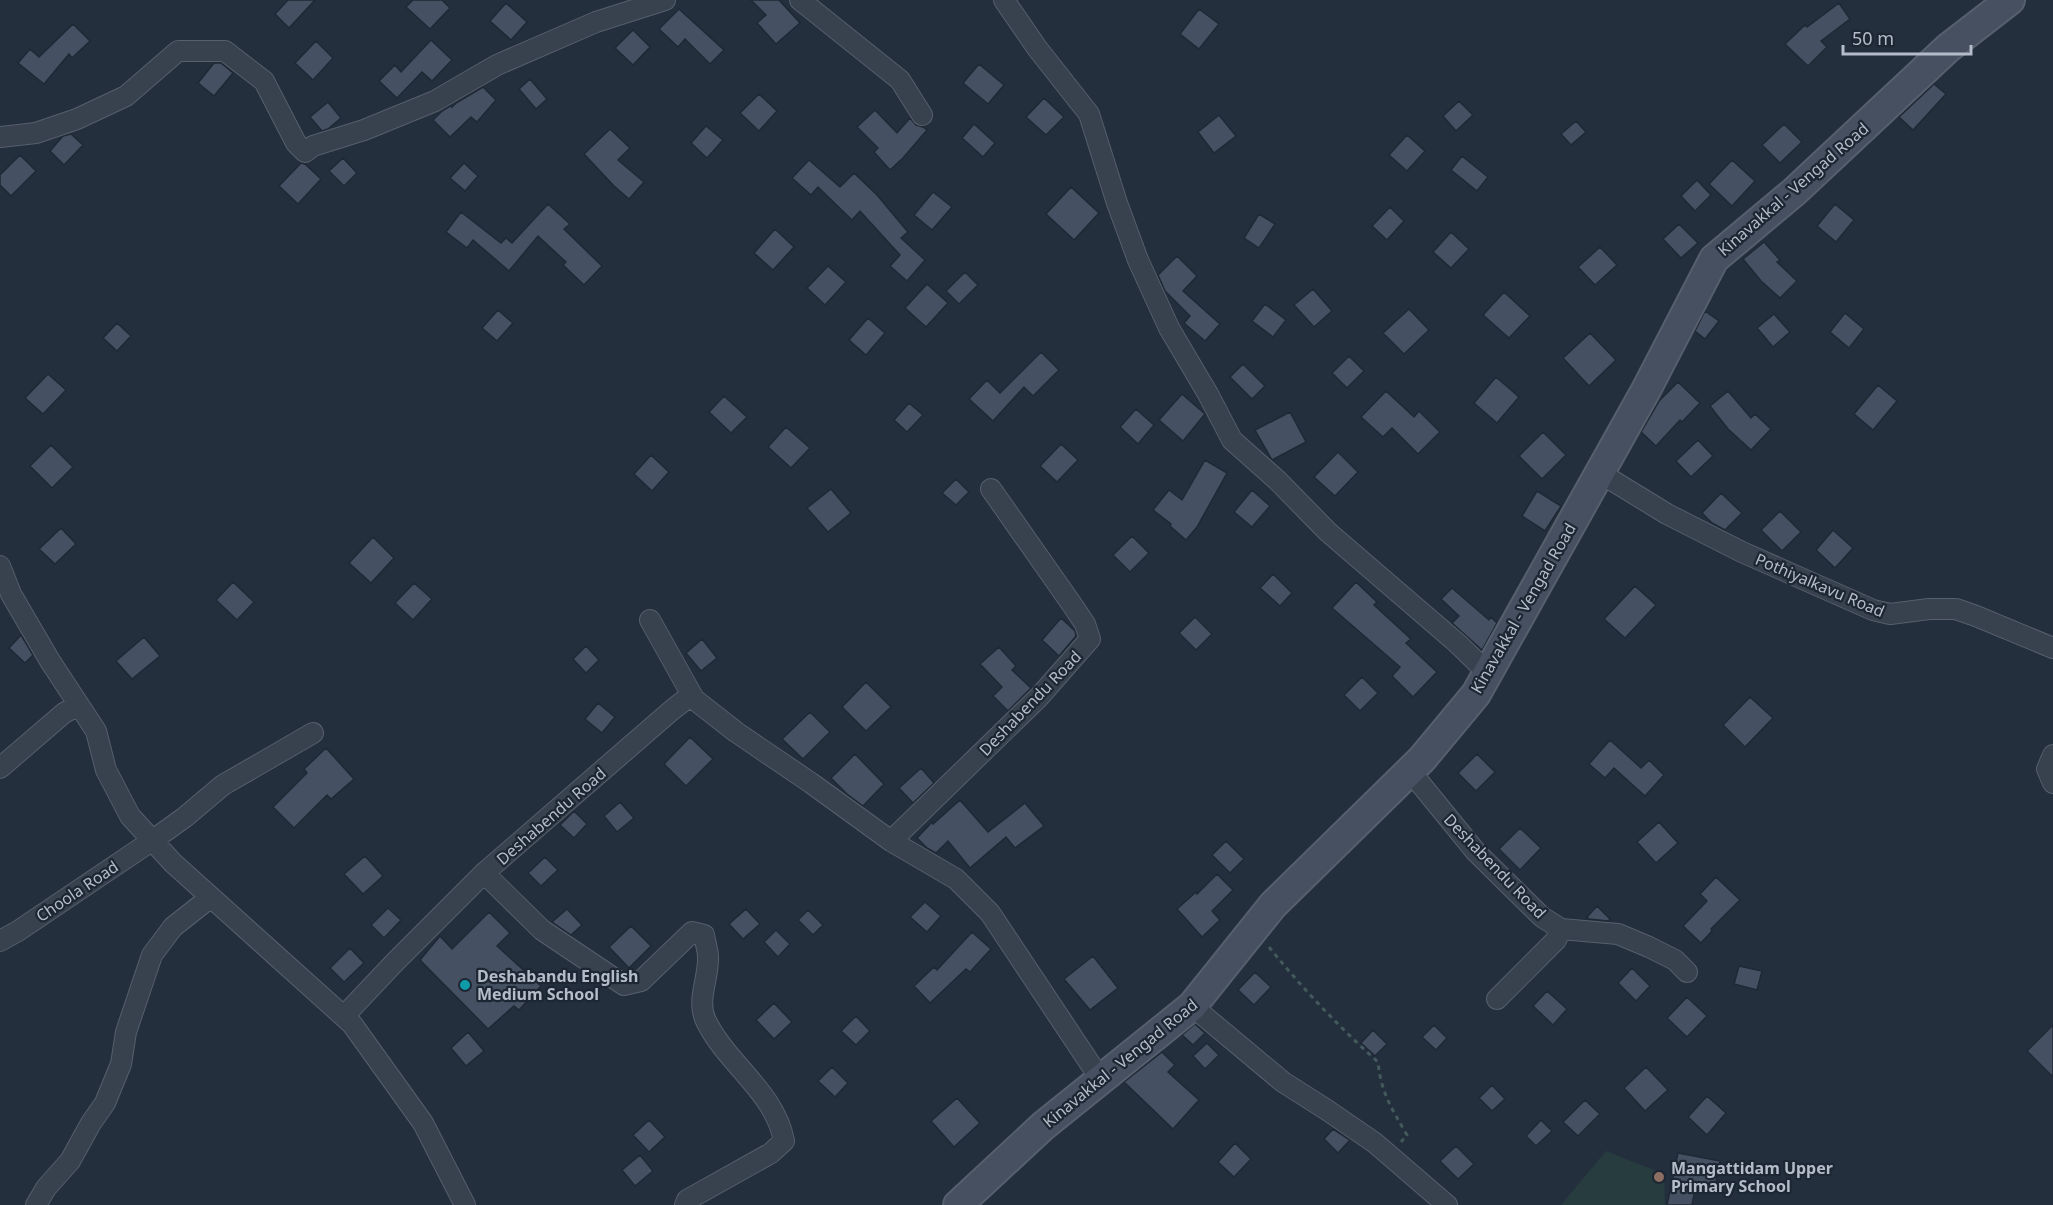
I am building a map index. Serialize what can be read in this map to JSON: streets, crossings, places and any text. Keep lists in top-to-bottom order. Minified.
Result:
{"streets":{"main road":["Kinavakkal - Vengad Road"],"street":["Pothiyalkavu Road","Deshabendu Road","Choola Road"]},"crossings":[["Kinavakkal - Vengad Road","Pothiyalkavu Road"],["Kinavakkal - Vengad Road","Deshabendu Road"]],"places":["Deshabandu English Medium School","Mangattidam Upper Primary School"],"scale_bar":"50 m"}
